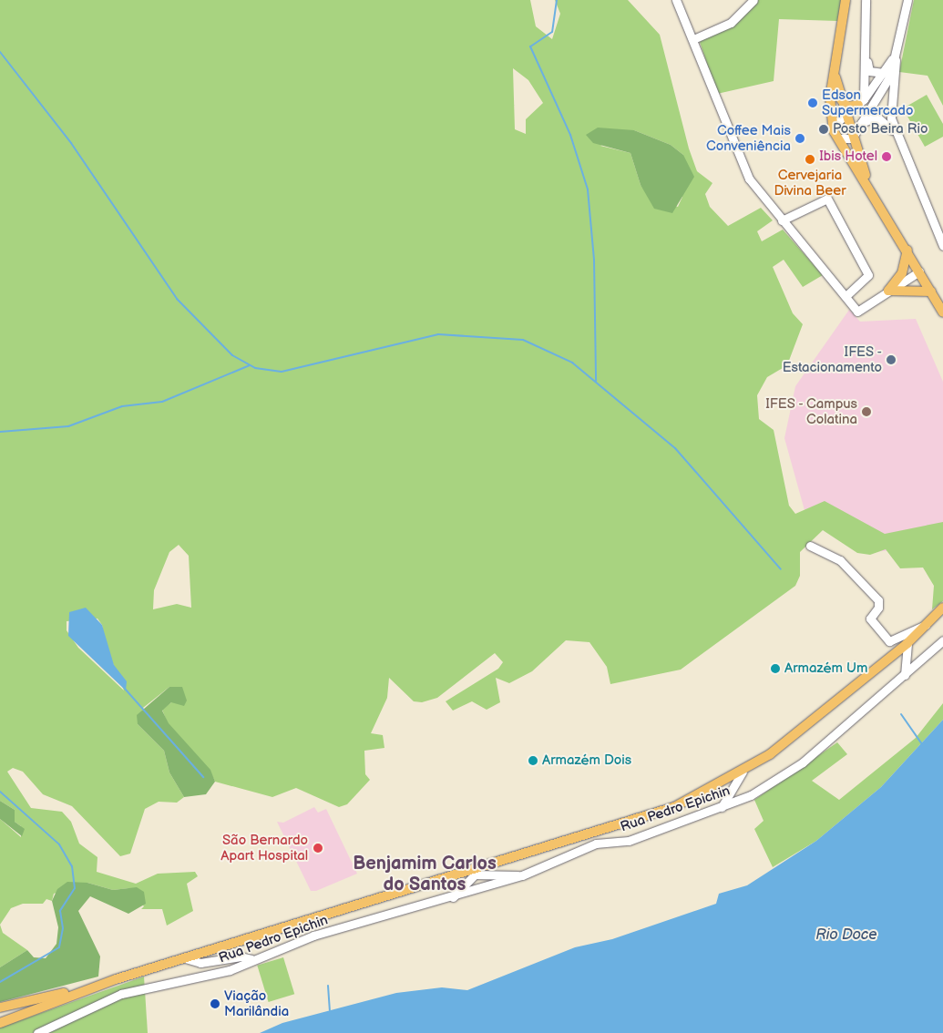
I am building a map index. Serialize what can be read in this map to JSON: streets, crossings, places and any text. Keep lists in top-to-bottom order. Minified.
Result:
{"streets":{"street":["Rua Pedro Epichin"]},"districts":["Benjamim Carlos do Santos"],"water":["Rio Doce"],"places":["Edson Supermercado","Posto Beira Rio","Coffee Mais Conveniência","Ibis Hotel","Cervejaria Divina Beer","IFES - Estacionamento","IFES - Campus Colatina","Armazém Um","Armazém Dois","São Bernardo Apart Hospital","Viação Marilândia"]}
